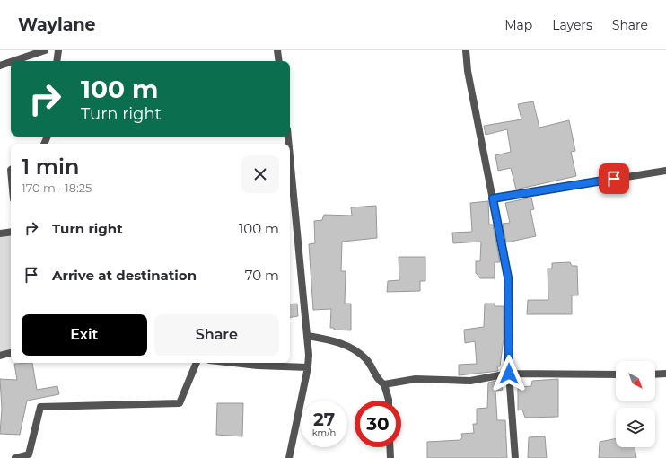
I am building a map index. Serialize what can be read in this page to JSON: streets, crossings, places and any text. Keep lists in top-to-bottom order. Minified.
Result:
{"north":"bottom right","page":{"header":"Waylane","nav":["Map","Layers","Share"],"turn":["100 m","Turn right"],"heading":["1 min","170 m · 18:25"],"list":[{"name":"Turn right","value":"100 m"},{"name":"Arrive at destination","value":"70 m"}],"buttons":["Exit","Share"],"speed":"27 km/h","limit":"30"}}
